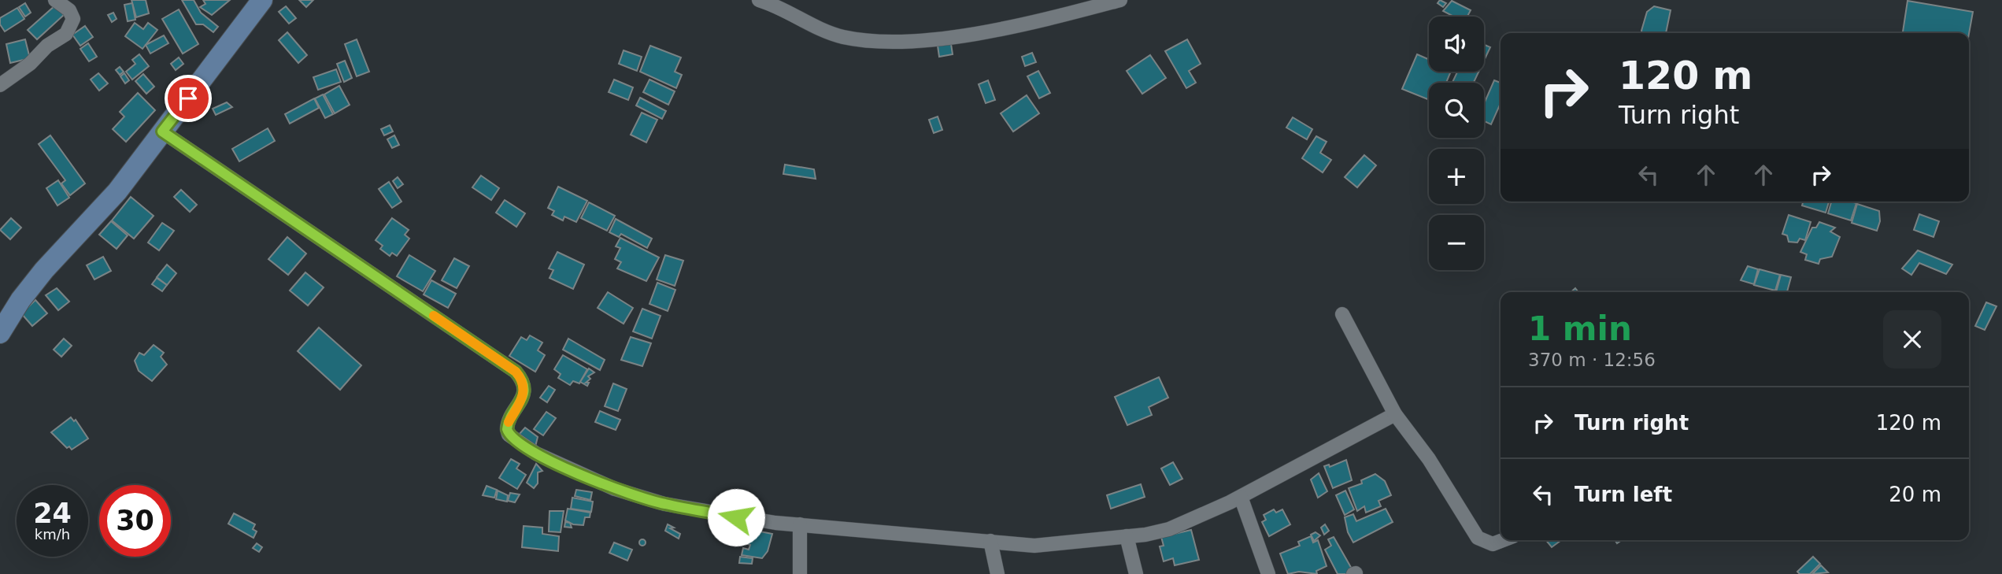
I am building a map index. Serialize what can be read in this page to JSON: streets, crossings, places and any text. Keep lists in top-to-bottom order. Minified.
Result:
{"page":{"map_buttons":["+","−"],"turn":["120 m","Turn right"],"heading":["1 min","370 m · 12:56"],"list":[{"name":"Turn right","value":"120 m"},{"name":"Turn left","value":"20 m"}],"speed":"24 km/h","limit":"30"}}
